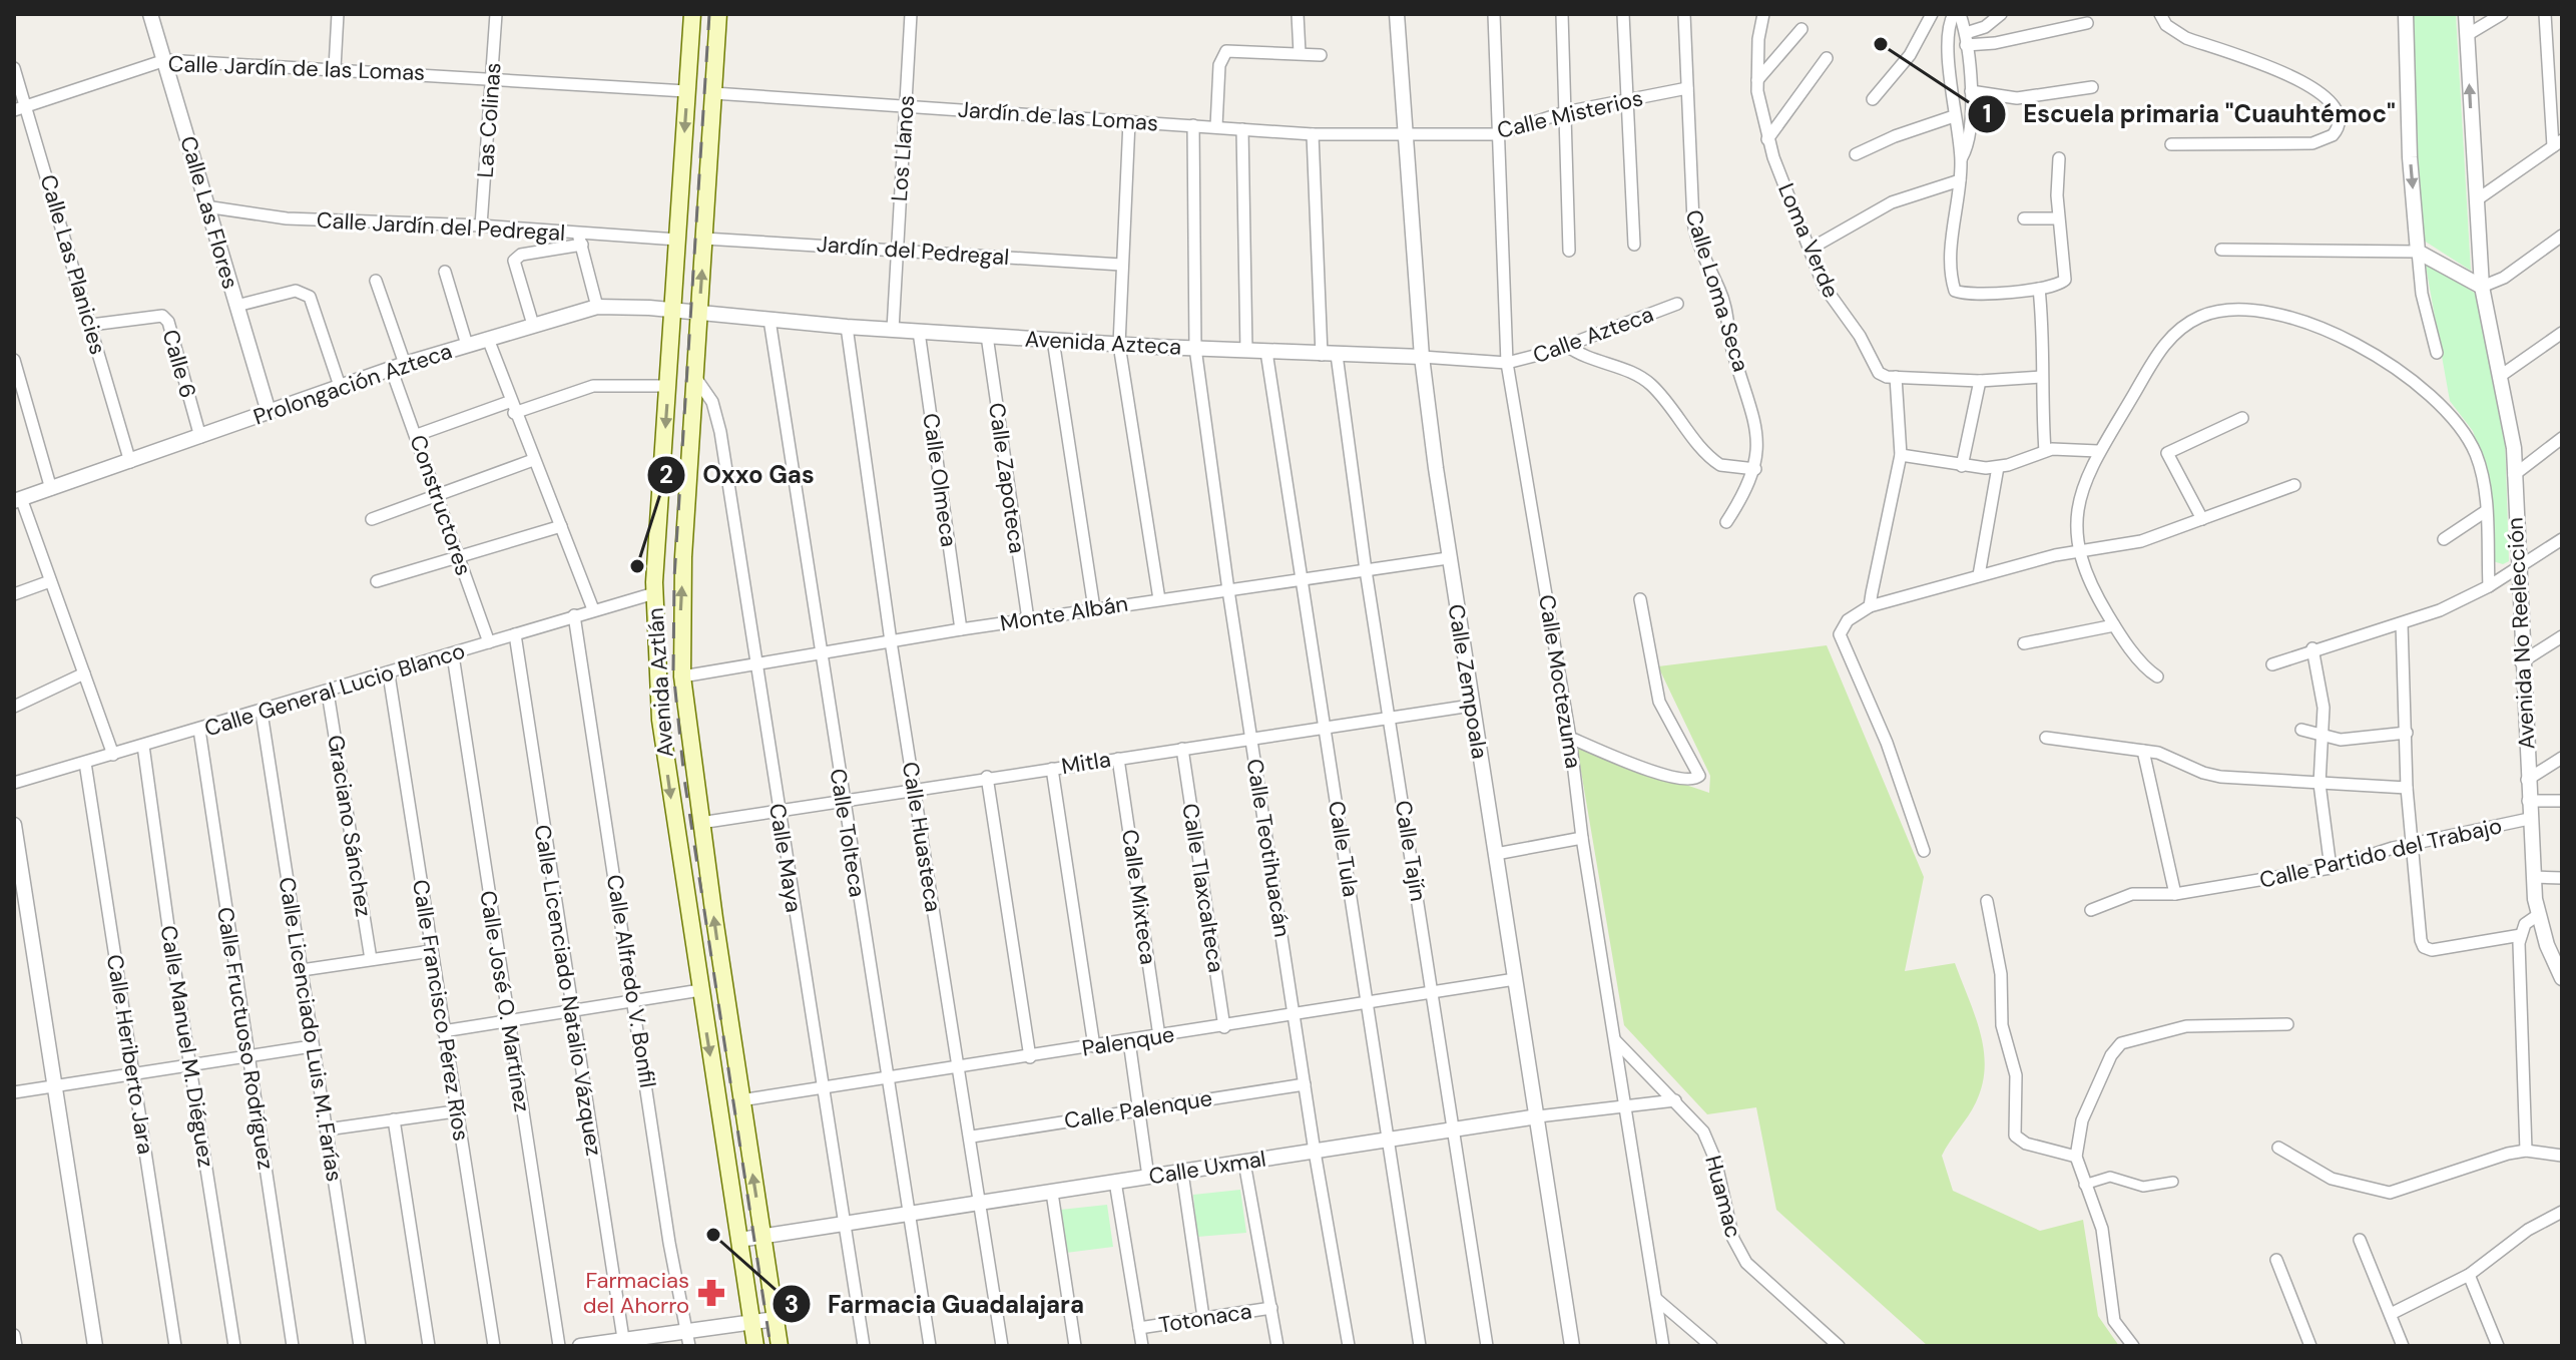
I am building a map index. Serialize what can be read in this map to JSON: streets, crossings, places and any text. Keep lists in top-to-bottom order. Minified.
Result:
{"streets":{"main road":["Avenida Aztlán"],"street":["Calle Jardín de las Lomas","Calle Misterios","Jardín de las Lomas","Las Colinas","Los Llanos","Calle Las Flores","Calle Jardín del Pedregal","Loma Verde","Jardín del Pedregal","Calle Las Planicies","Calle Loma Seca","Calle Azteca","Avenida Azteca","Calle 6","Prolongación Azteca","Calle Zapoteca","Calle Olmeca","Constructores","Monte Albán","Avenida No Reelección","Calle Zempoala","Calle Moctezuma","Calle General Lucio Blanco","Mitla","Graciano Sánchez","Calle Tolteca","Calle Huasteca","Calle Teotihuacán","Calle Tula","Calle Tajín","Calle Partido del Trabajo","Calle Maya","Calle Tlaxcalteca","Calle Mixteca","Calle Alfredo V. Bonfil","Calle Licenciado Natalio Vázquez","Calle José O. Martínez","Calle Francisco Pérez Ríos","Calle Licenciado Luis M. Farías","Calle Fructuoso Rodríguez","Palenque","Calle Manuel M. Diéguez","Calle Heriberto Jara","Calle Palenque","Calle Uxmal","Huamac","Totonaca"]},"crossings":[["Calle Jardín de las Lomas","Las Colinas"],["Calle Jardín de las Lomas","Calle Las Flores"],["Calle Jardín de las Lomas","Calle Las Planicies"],["Calle Misterios","Jardín de las Lomas"],["Calle Misterios","Calle Loma Seca"],["Calle Misterios","Calle Zempoala"],["Calle Misterios","Calle Moctezuma"],["Jardín de las Lomas","Los Llanos"],["Jardín de las Lomas","Calle Zempoala"],["Jardín de las Lomas","Avenida Aztlán"],["Jardín de las Lomas","Calle Teotihuacán"],["Jardín de las Lomas","Calle Tajín"],["Las Colinas","Calle Jardín del Pedregal"],["Los Llanos","Jardín del Pedregal"],["Los Llanos","Avenida Azteca"],["Calle Las Flores","Calle Jardín del Pedregal"],["Calle Las Flores","Prolongación Azteca"],["Calle Jardín del Pedregal","Avenida Aztlán"],["Jardín del Pedregal","Avenida Aztlán"],["Calle Las Planicies","Calle 6"],["Calle Las Planicies","Prolongación Azteca"],["Calle Azteca","Avenida Azteca"],["Calle Azteca","Calle Moctezuma"],["Avenida Azteca","Prolongación Azteca"],["Avenida Azteca","Calle Zapoteca"],["Avenida Azteca","Calle Olmeca"],["Avenida Azteca","Calle Zempoala"],["Avenida Azteca","Calle Moctezuma"],["Avenida Azteca","Avenida Aztlán"],["Avenida Azteca","Calle Tolteca"],["Avenida Azteca","Calle Huasteca"],["Avenida Azteca","Calle Teotihuacán"],["Avenida Azteca","Calle Tula"],["Avenida Azteca","Calle Tajín"],["Calle 6","Prolongación Azteca"],["Prolongación Azteca","Constructores"],["Prolongación Azteca","Avenida Aztlán"],["Calle Zapoteca","Monte Albán"],["Calle Olmeca","Monte Albán"],["Constructores","Calle General Lucio Blanco"],["Monte Albán","Calle Zempoala"],["Monte Albán","Avenida Aztlán"],["Monte Albán","Calle Tolteca"],["Monte Albán","Calle Huasteca"],["Monte Albán","Calle Teotihuacán"],["Monte Albán","Calle Tula"],["Monte Albán","Calle Tajín"],["Monte Albán","Calle Maya"],["Avenida No Reelección","Calle Partido del Trabajo"],["Calle Zempoala","Mitla"],["Calle Zempoala","Palenque"],["Calle Zempoala","Calle Uxmal"],["Calle Moctezuma","Calle Uxmal"],["Calle Moctezuma","Huamac"],["Avenida Aztlán","Calle General Lucio Blanco"],["Avenida Aztlán","Mitla"],["Avenida Aztlán","Calle Maya"],["Avenida Aztlán","Palenque"],["Avenida Aztlán","Calle Uxmal"],["Calle General Lucio Blanco","Graciano Sánchez"],["Calle General Lucio Blanco","Calle Alfredo V. Bonfil"],["Calle General Lucio Blanco","Calle Licenciado Natalio Vázquez"],["Calle General Lucio Blanco","Calle José O. Martínez"],["Calle General Lucio Blanco","Calle Francisco Pérez Ríos"],["Calle General Lucio Blanco","Calle Licenciado Luis M. Farías"],["Calle General Lucio Blanco","Calle Fructuoso Rodríguez"],["Calle General Lucio Blanco","Calle Manuel M. Diéguez"],["Calle General Lucio Blanco","Calle Heriberto Jara"],["Mitla","Calle Tolteca"],["Mitla","Calle Huasteca"],["Mitla","Calle Teotihuacán"],["Mitla","Calle Tula"],["Mitla","Calle Tajín"],["Mitla","Calle Maya"],["Mitla","Calle Tlaxcalteca"],["Mitla","Calle Mixteca"],["Calle Tolteca","Palenque"],["Calle Tolteca","Calle Uxmal"],["Calle Huasteca","Palenque"],["Calle Huasteca","Calle Palenque"],["Calle Huasteca","Calle Uxmal"],["Calle Teotihuacán","Palenque"],["Calle Teotihuacán","Calle Palenque"],["Calle Teotihuacán","Calle Uxmal"],["Calle Tula","Palenque"],["Calle Tula","Calle Uxmal"],["Calle Tajín","Palenque"],["Calle Tajín","Calle Uxmal"],["Calle Maya","Palenque"],["Calle Maya","Calle Uxmal"],["Calle Tlaxcalteca","Palenque"],["Calle Mixteca","Palenque"],["Calle Uxmal","Huamac"]],"places":{"other":["Escuela primaria \"Cuauhtémoc\"","Oxxo Gas","Farmacia Guadalajara"],"pharmacy":["Farmacias del Ahorro"]}}
